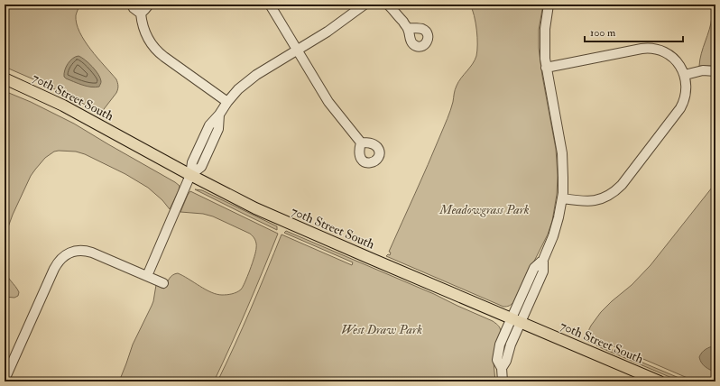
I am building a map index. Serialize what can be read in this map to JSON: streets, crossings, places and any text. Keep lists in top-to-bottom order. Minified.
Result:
{"streets":{"main road":["70th Street South"]},"parks":["Meadowgrass Park","West Draw Park"],"scale_bar":"100 m"}
